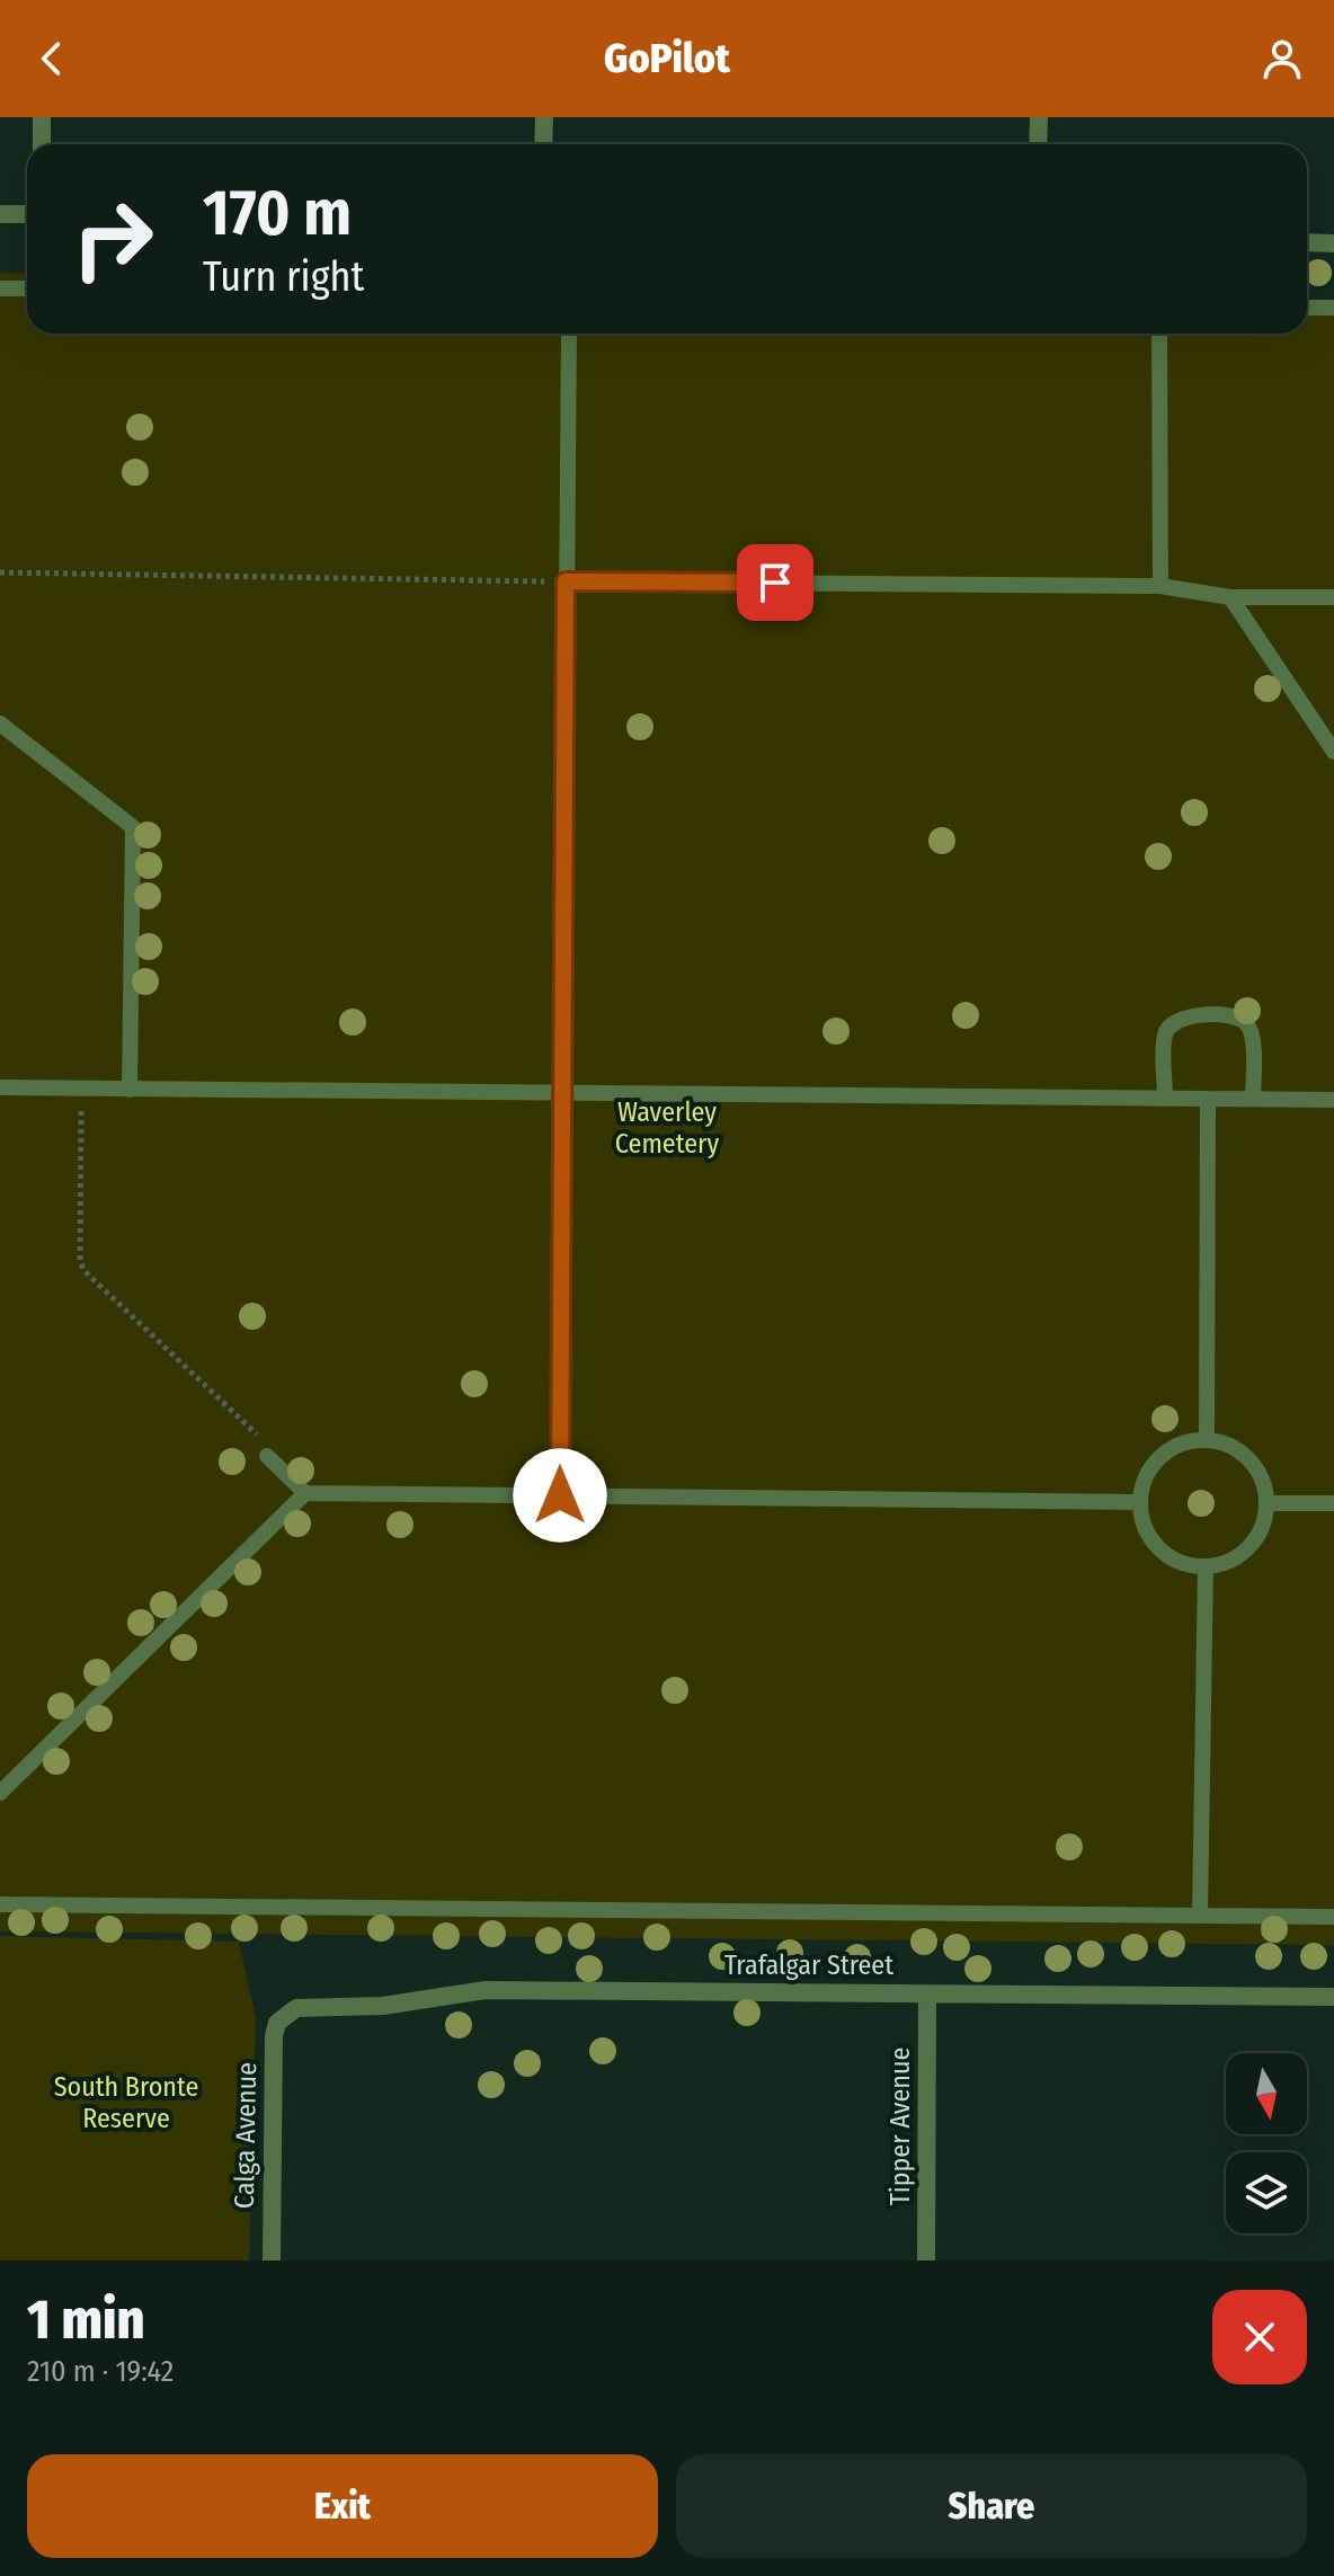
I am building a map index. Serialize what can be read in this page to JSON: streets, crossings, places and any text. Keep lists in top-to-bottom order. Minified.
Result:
{"streets":{"street":["Trafalgar Street","Tipper Avenue","Calga Avenue"]},"crossings":[["Trafalgar Street","Tipper Avenue"],["Trafalgar Street","Calga Avenue"]],"parks":["Waverley Cemetery","South Bronte Reserve"],"north":"bottom","page":{"header":"GoPilot","turn":["170 m","Turn right"],"heading":["1 min","210 m · 19:42"],"buttons":["Exit","Share"]}}
